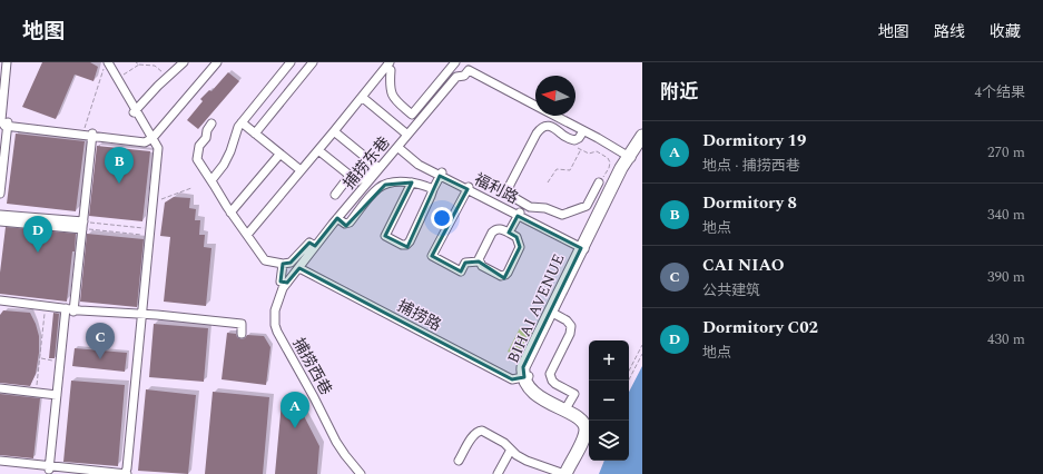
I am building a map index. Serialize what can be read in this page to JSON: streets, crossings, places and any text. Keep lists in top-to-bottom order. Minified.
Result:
{"streets":{"main road":["BIHAI AVENUE"],"street":["捕捞东巷","福利路","捕捞路","捕捞西巷"]},"crossings":[["捕捞东巷","福利路"],["捕捞东巷","捕捞路"],["捕捞东巷","捕捞西巷"],["福利路","BIHAI AVENUE"],["BIHAI AVENUE","捕捞路"],["捕捞路","捕捞西巷"]],"north":"left","page":{"header":"地图","nav":["地图","路线","收藏"],"heading":["附近","4个结果"],"list":[{"mark":"A","name":"Dormitory 19","note":"地点 · 捕捞西巷","value":"270 m"},{"mark":"B","name":"Dormitory 8","note":"地点","value":"340 m"},{"mark":"C","name":"CAI NIAO","note":"公共建筑","value":"390 m"},{"mark":"D","name":"Dormitory C02","note":"地点","value":"430 m"}],"pins":["B","D","C","A"],"map_buttons":["+","−"]}}
